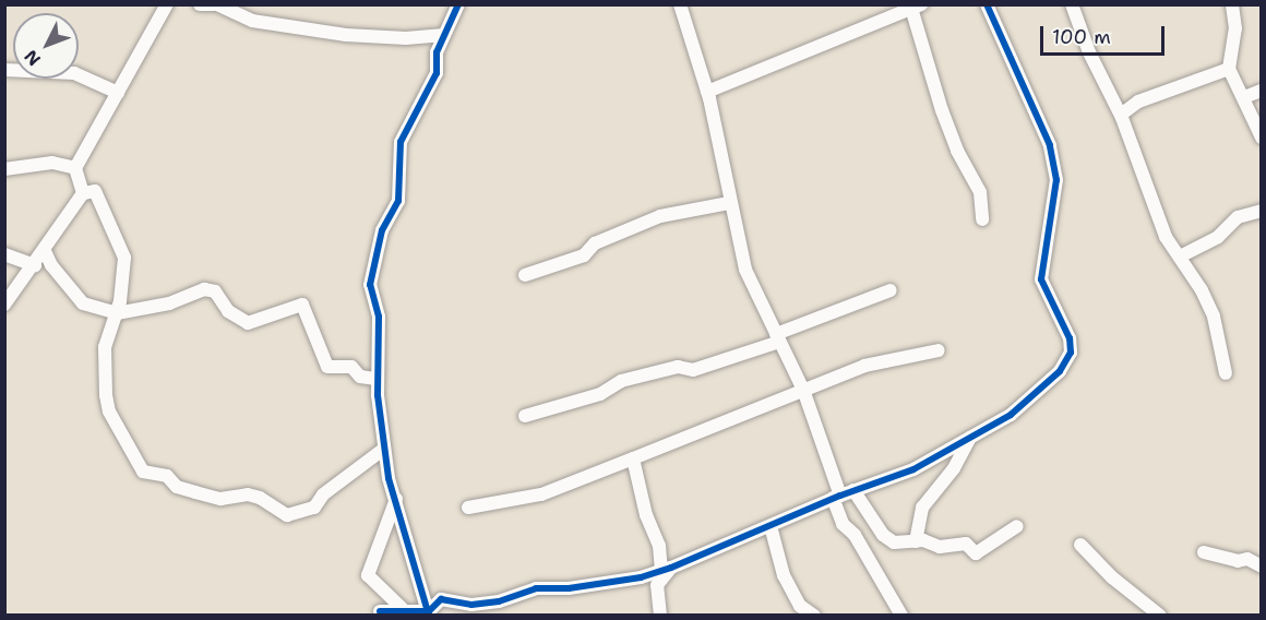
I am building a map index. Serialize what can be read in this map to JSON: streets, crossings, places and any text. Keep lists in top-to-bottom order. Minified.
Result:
{"scale_bar":"100 m","north":"bottom left"}
